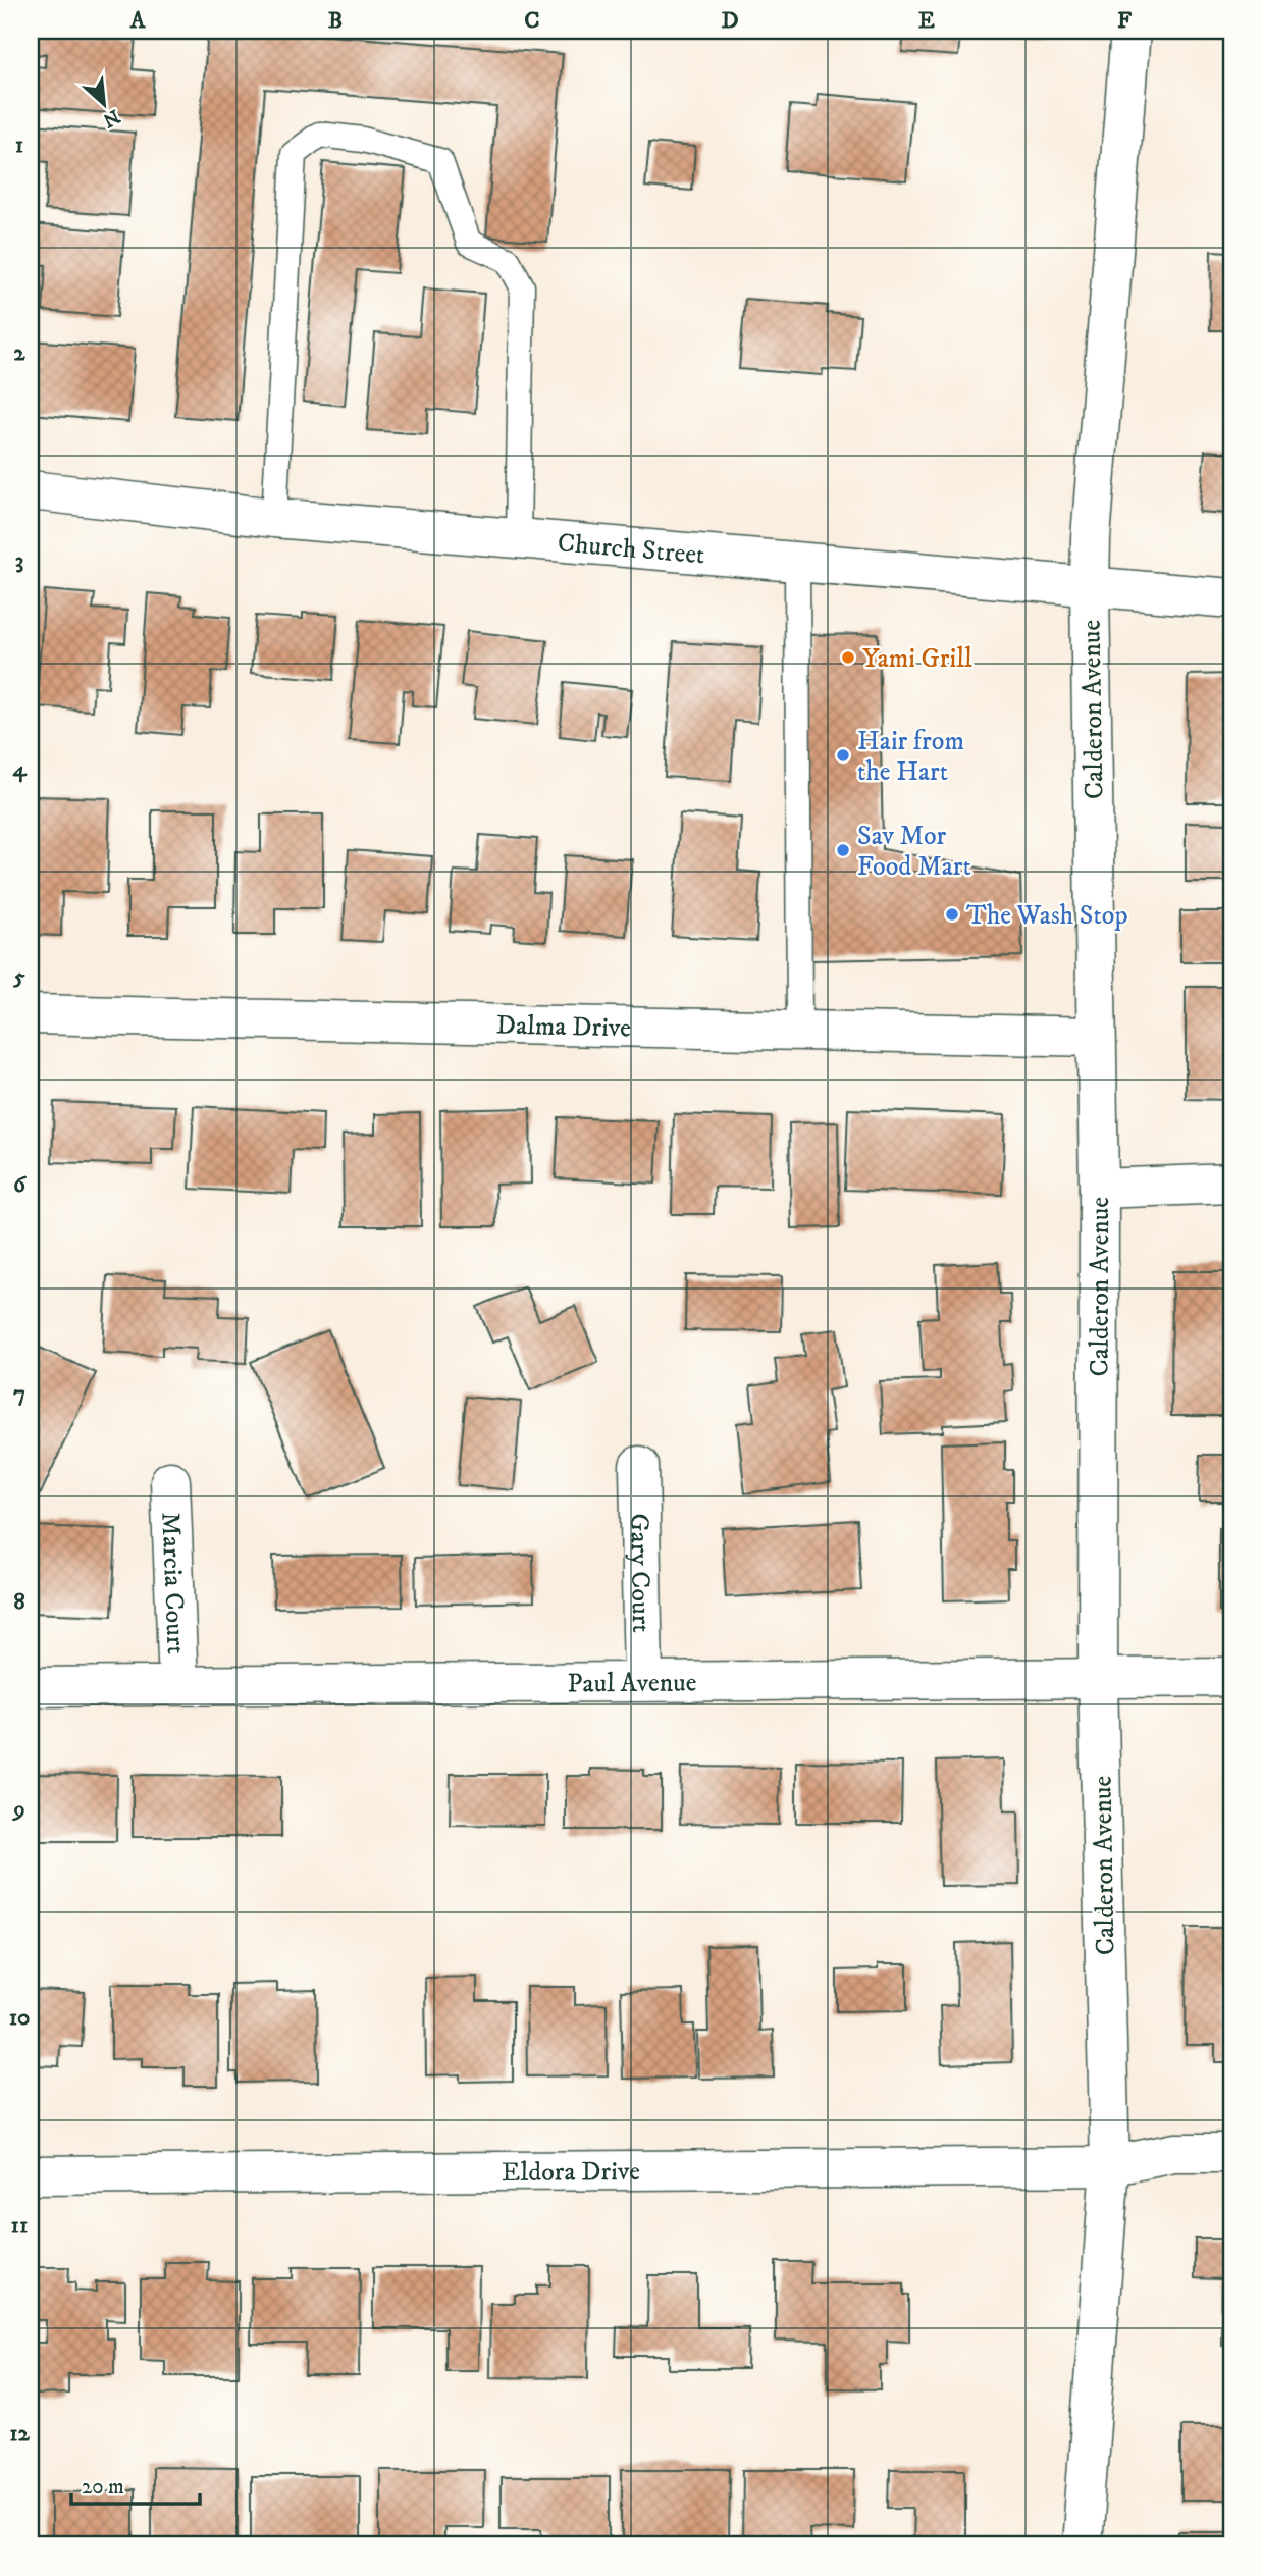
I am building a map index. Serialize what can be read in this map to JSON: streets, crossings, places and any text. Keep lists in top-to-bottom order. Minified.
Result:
{"streets":{"street":["Church Street","Calderon Avenue","Dalma Drive","Gary Court","Marcia Court","Paul Avenue","Eldora Drive"]},"crossings":[["Church Street","Calderon Avenue"],["Calderon Avenue","Dalma Drive"],["Calderon Avenue","Paul Avenue"],["Calderon Avenue","Eldora Drive"],["Gary Court","Paul Avenue"],["Marcia Court","Paul Avenue"]],"places":["Yami Grill","Hair from the Hart","Sav Mor Food Mart","The Wash Stop"],"scale_bar":"20 m","north":"bottom right","grid":{"columns":["A","B","C","D","E","F"],"rows":["1","2","3","4","5","6","7","8","9","10","11","12"]}}
